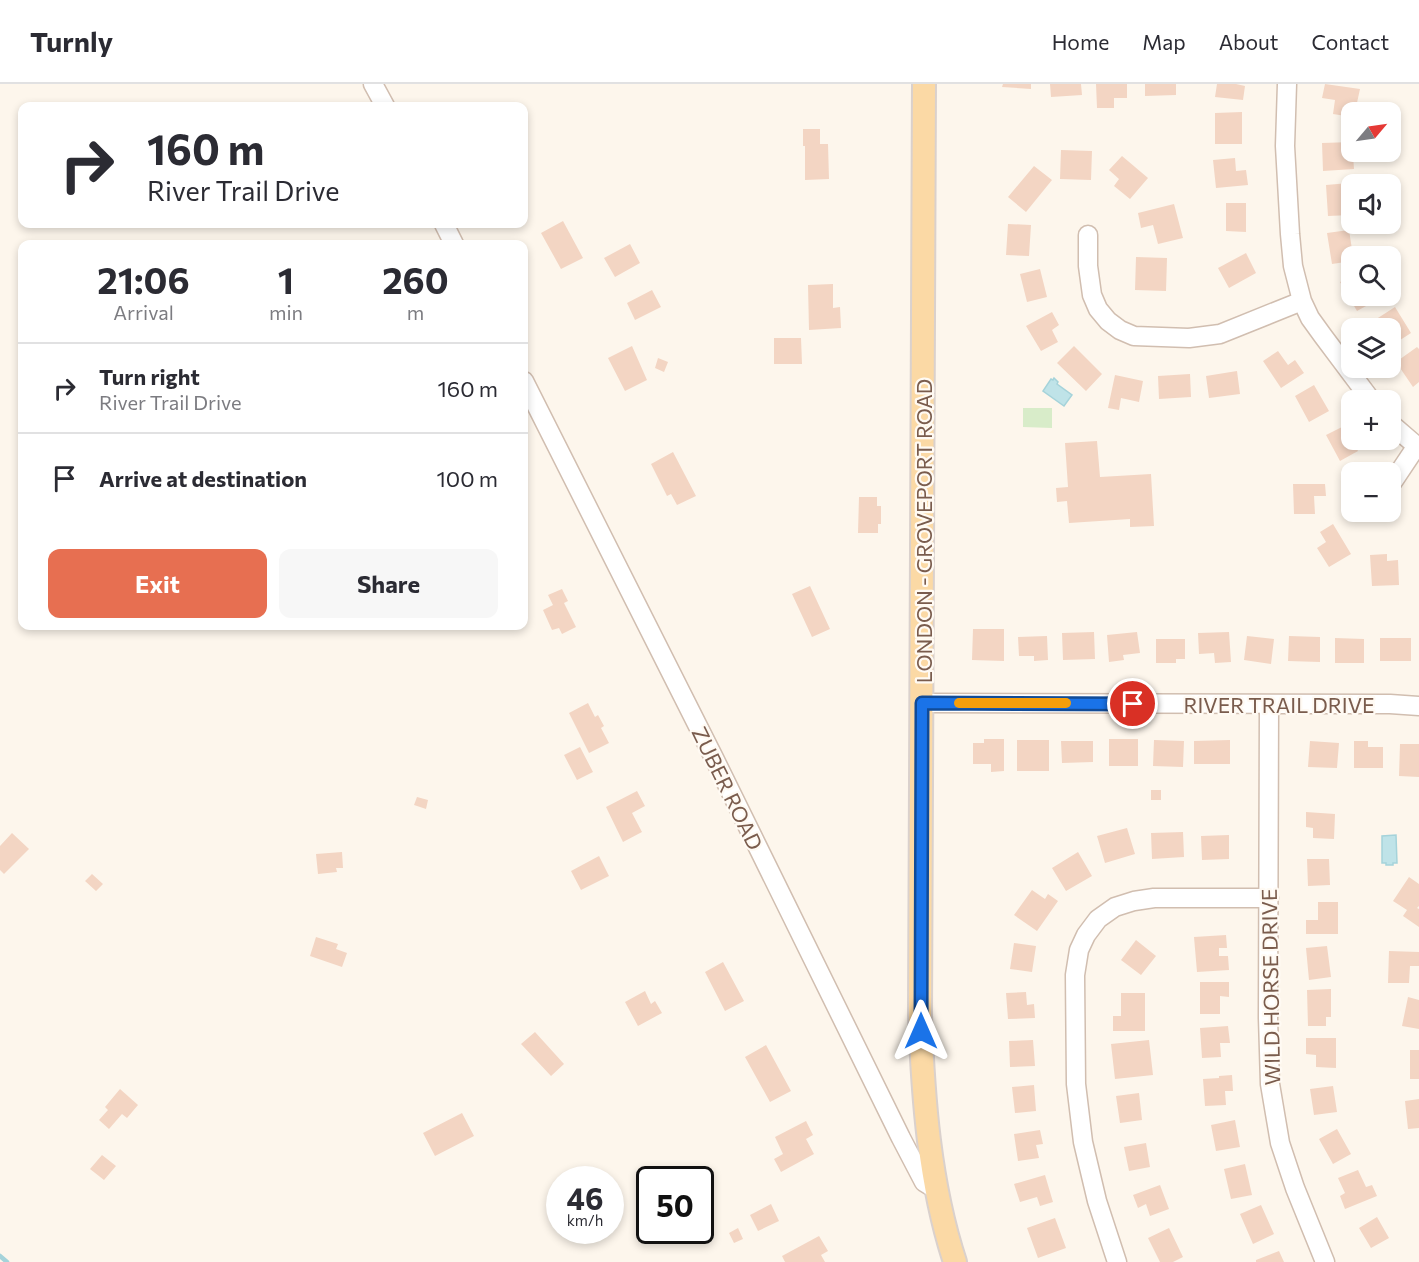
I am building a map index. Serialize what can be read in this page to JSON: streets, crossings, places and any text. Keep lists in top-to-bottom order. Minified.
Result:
{"streets":{"main road":["LONDON - GROVEPORT ROAD"],"street":["RIVER TRAIL DRIVE","ZUBER ROAD","WILD HORSE DRIVE"]},"crossings":[["LONDON - GROVEPORT ROAD","RIVER TRAIL DRIVE"],["LONDON - GROVEPORT ROAD","ZUBER ROAD"],["RIVER TRAIL DRIVE","WILD HORSE DRIVE"]],"north":"top right","page":{"header":"Turnly","nav":["Home","Map","About","Contact"],"map_buttons":["+","−"],"turn":["160 m","River Trail Drive"],"eta":["21:06","Arrival","1","min","260","m"],"list":[{"name":"Turn right","note":"River Trail Drive","value":"160 m"},{"name":"Arrive at destination","value":"100 m"}],"buttons":["Exit","Share"],"speed":"46 km/h","limit":"50"}}
